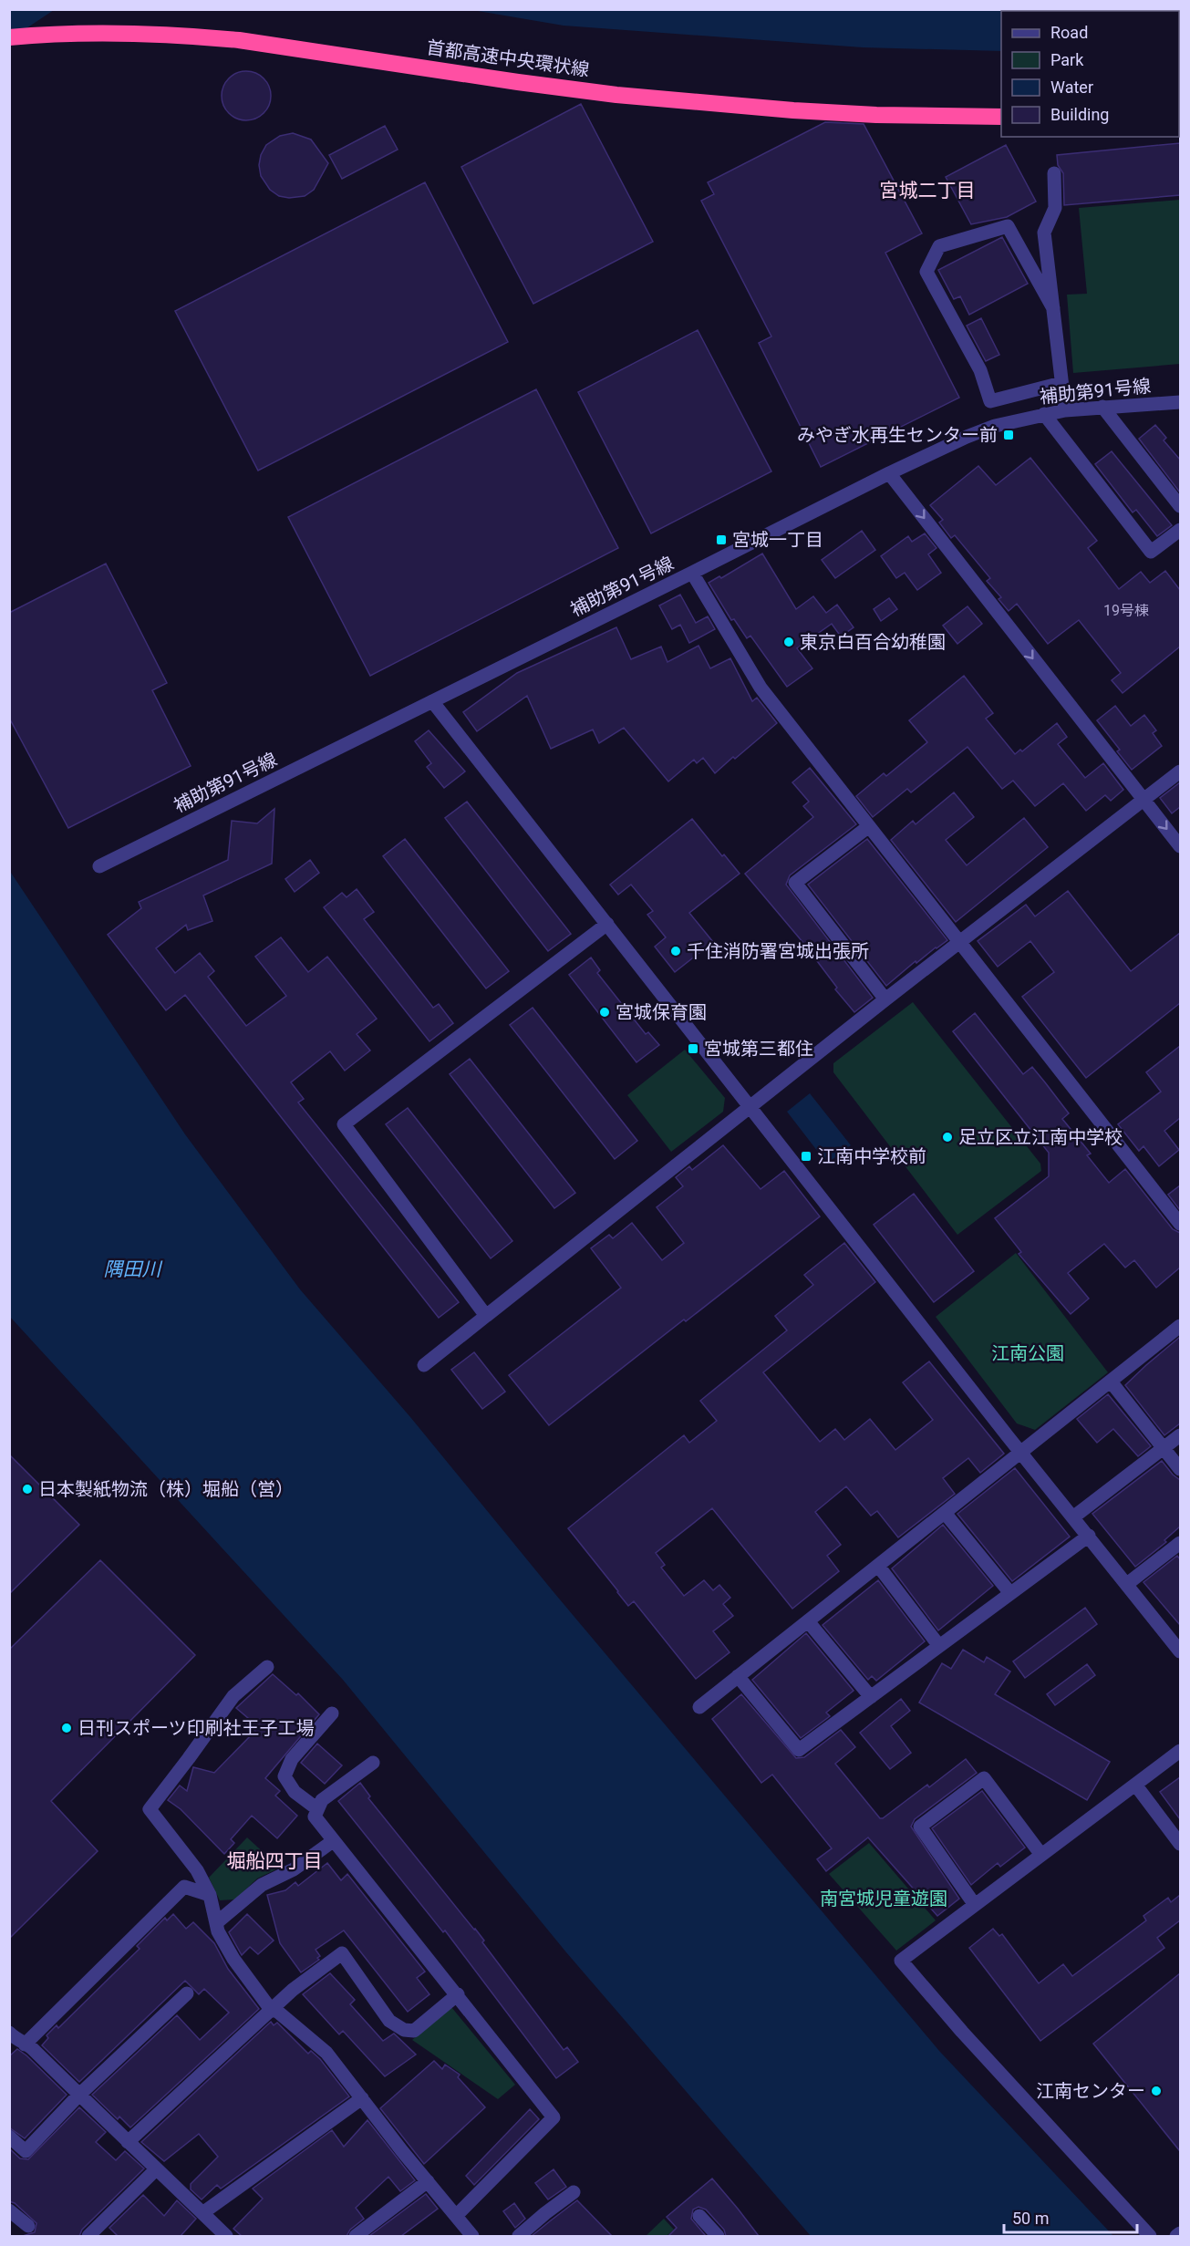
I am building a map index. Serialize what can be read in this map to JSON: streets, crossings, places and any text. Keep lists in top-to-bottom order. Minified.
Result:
{"streets":{"highway":["首都高速中央環状線"],"street":["補助第91号線"]},"districts":["宮城二丁目","堀船四丁目"],"water":["隅田川"],"parks":["江南公園","南宮城児童遊園"],"places":{"transit":["みやぎ水再生センター前","宮城一丁目","宮城第三都住","江南中学校前"],"other":["東京白百合幼稚園","千住消防署宮城出張所","宮城保育園","足立区立江南中学校","日本製紙物流（株）堀船（営）","日刊スポーツ印刷社王子工場","江南センター"]},"house_numbers":["19号棟"],"legend":["Road","Park","Water","Building"],"scale_bar":"50 m"}
